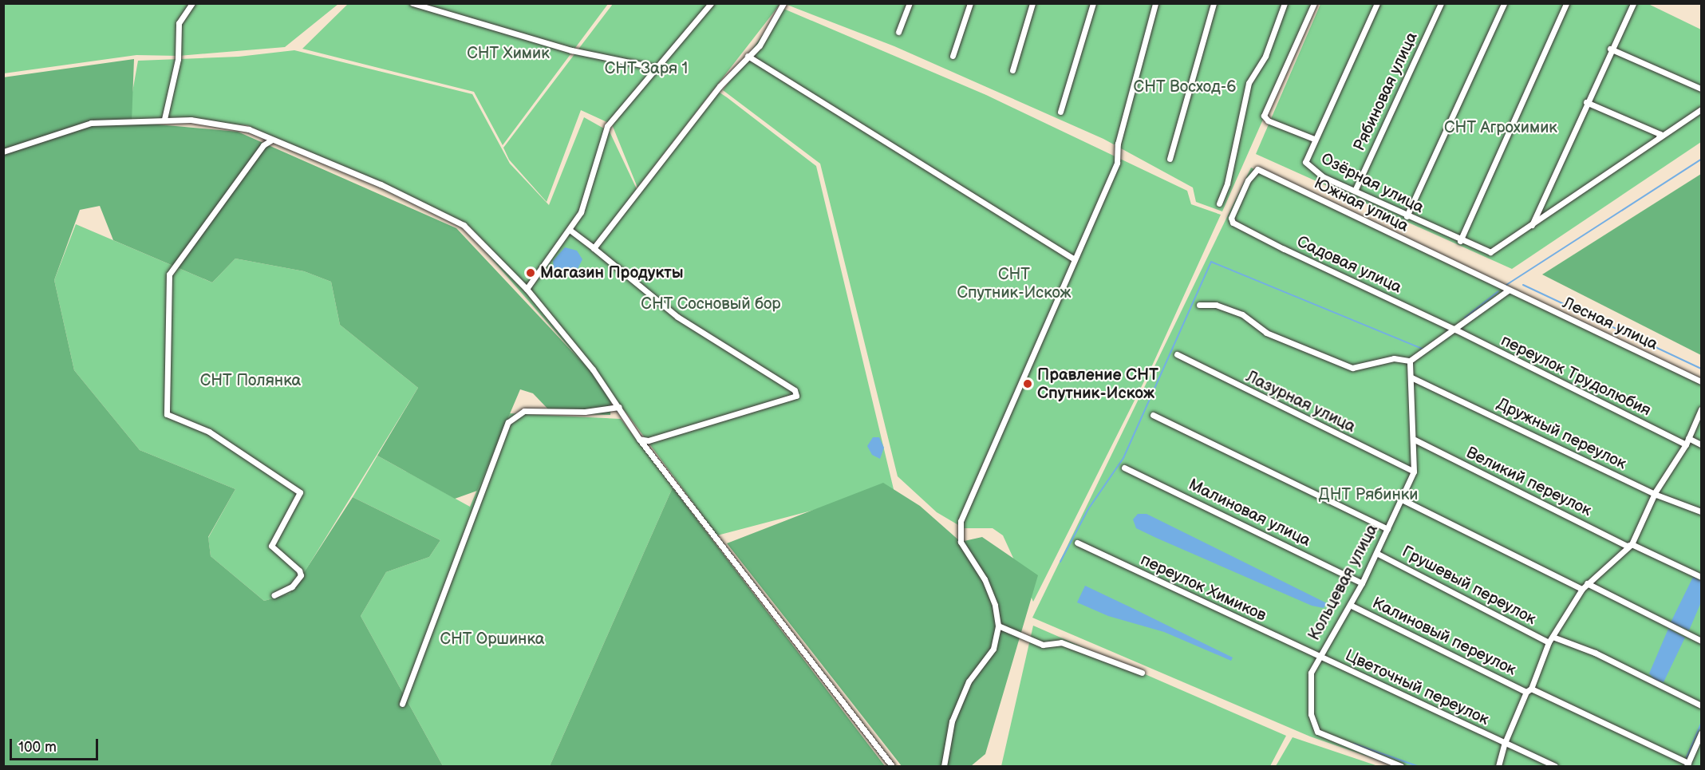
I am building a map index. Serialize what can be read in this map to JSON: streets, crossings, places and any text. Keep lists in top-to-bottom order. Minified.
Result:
{"streets":{"street":["Рябиновая улица","Озёрная улица","Южная улица","Садовая улица","Лесная улица","переулок Трудолюбия","Лазурная улица","Дружный переулок","Великий переулок","Малиновая улица","Кольцевая улица","Грушевый переулок","переулок Химиков","Калиновый переулок","Цветочный переулок"]},"crossings":[["Рябиновая улица","Озёрная улица"],["Южная улица","Садовая улица"],["Южная улица","Лесная улица"],["Садовая улица","переулок Трудолюбия"],["Лазурная улица","Кольцевая улица"],["Дружный переулок","Кольцевая улица"],["Великий переулок","Кольцевая улица"],["Малиновая улица","Кольцевая улица"],["Кольцевая улица","Грушевый переулок"],["Кольцевая улица","переулок Химиков"],["Кольцевая улица","Калиновый переулок"],["Кольцевая улица","Цветочный переулок"],["переулок Химиков","Цветочный переулок"]],"parks":["СНТ Химик","СНТ Заря 1","СНТ Восход-6","СНТ Агрохимик","СНТ Спутник-Искож","СНТ Сосновый бор","СНТ Полянка","ДНТ Рябинки","СНТ Оршинка"],"places":["Магазин Продукты","Правление СНТ Спутник-Искож"],"scale_bar":"100 m"}
